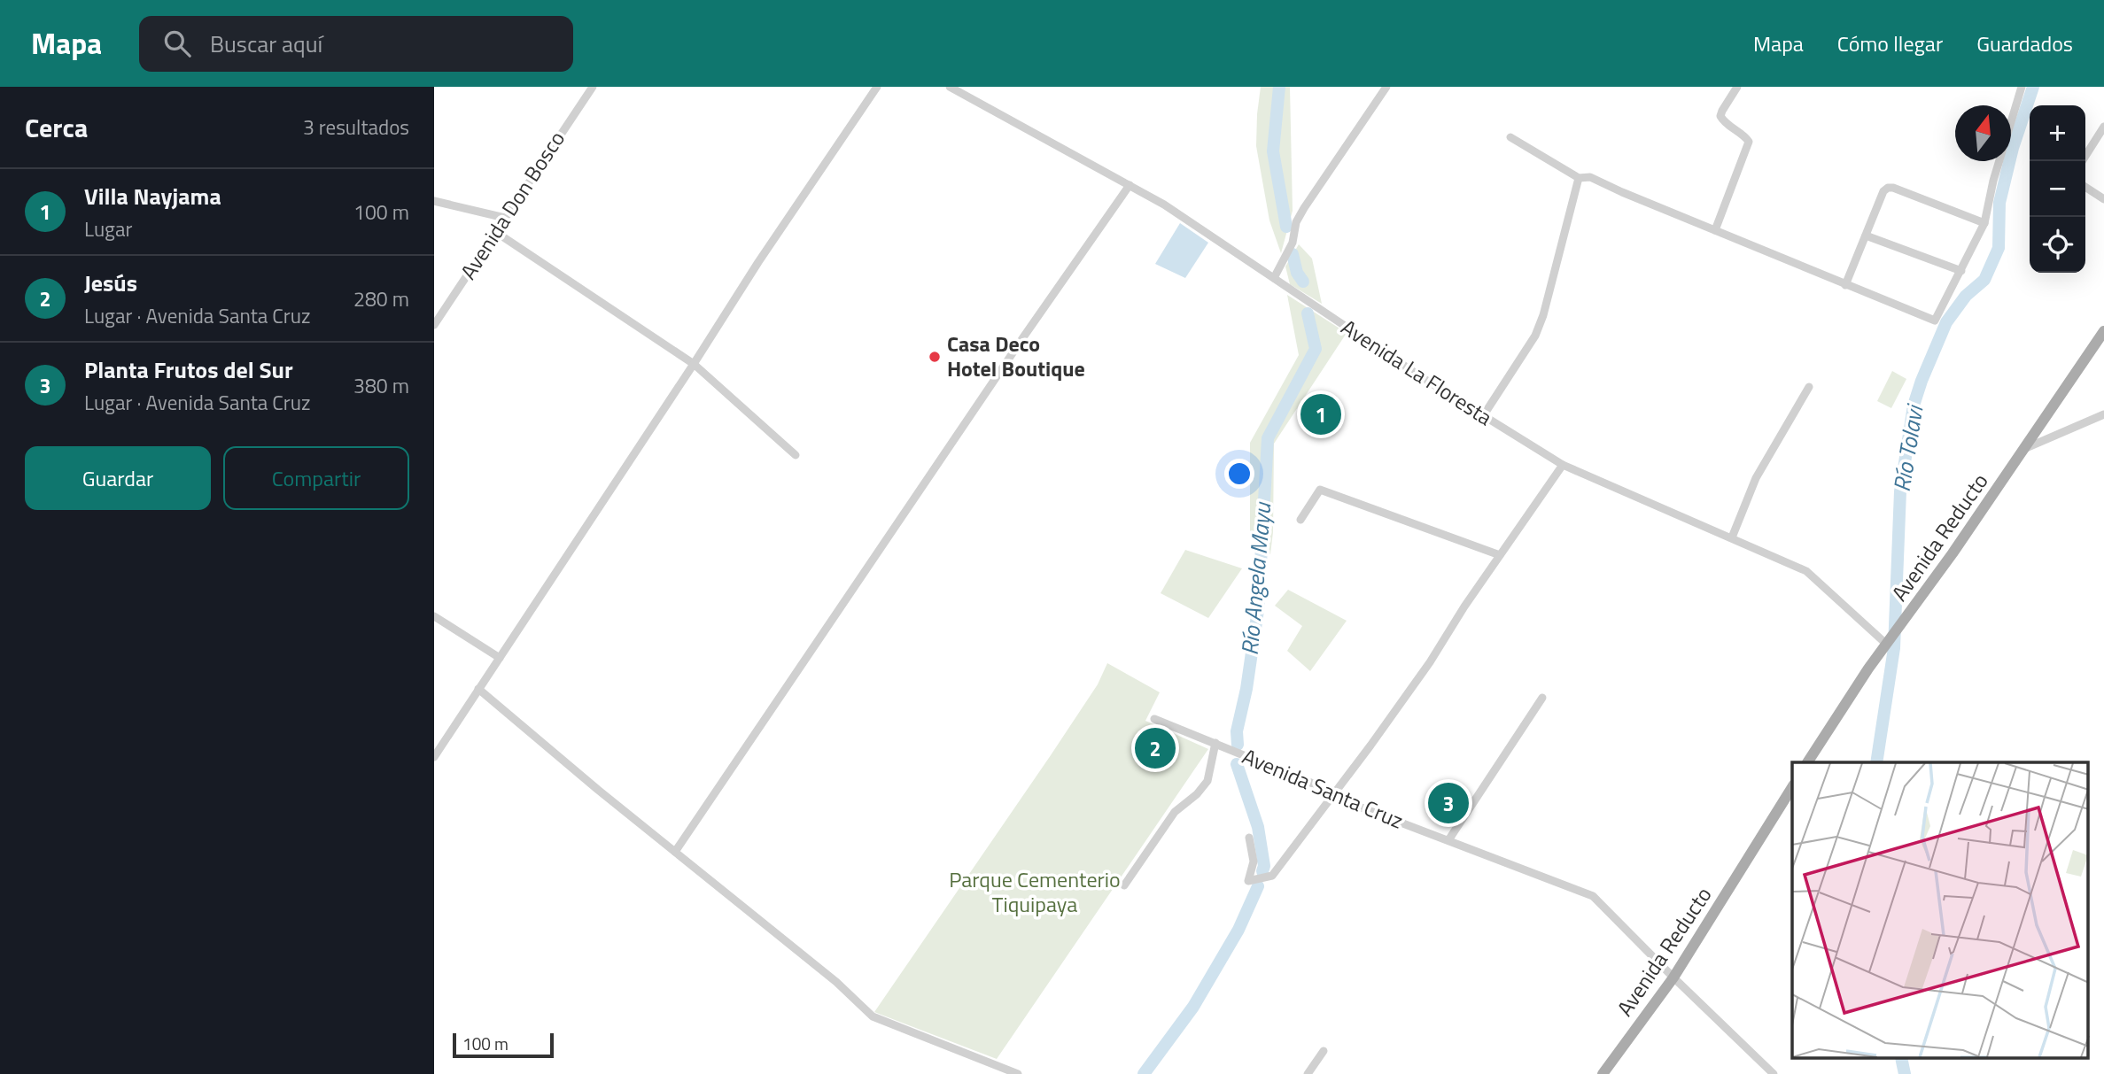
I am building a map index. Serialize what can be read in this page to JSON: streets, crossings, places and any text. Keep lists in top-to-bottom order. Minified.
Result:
{"streets":{"main road":["Avenida Reducto"],"street":["Avenida Don Bosco","Avenida La Floresta","Avenida Santa Cruz"]},"crossings":[["Avenida La Floresta","Avenida Reducto"],["Avenida Reducto","Avenida Santa Cruz"]],"water":["Río Tolavi","Río Angela Mayu"],"parks":["Parque Cementerio Tiquipaya"],"places":["Casa Deco Hotel Boutique"],"scale_bar":"100 m","north":"top","page":{"header":"Mapa","search":"Buscar aquí","nav":["Mapa","Cómo llegar","Guardados"],"heading":["Cerca","3 resultados"],"map_buttons":["+","−"],"list":[{"mark":"1","name":"Villa Nayjama","note":"Lugar","value":"100 m"},{"mark":"2","name":"Jesús","note":"Lugar · Avenida Santa Cruz","value":"280 m"},{"mark":"3","name":"Planta Frutos del Sur","note":"Lugar · Avenida Santa Cruz","value":"380 m"}],"pins":["1","2","3"],"buttons":["Guardar","Compartir"],"scale":"100 m"}}
